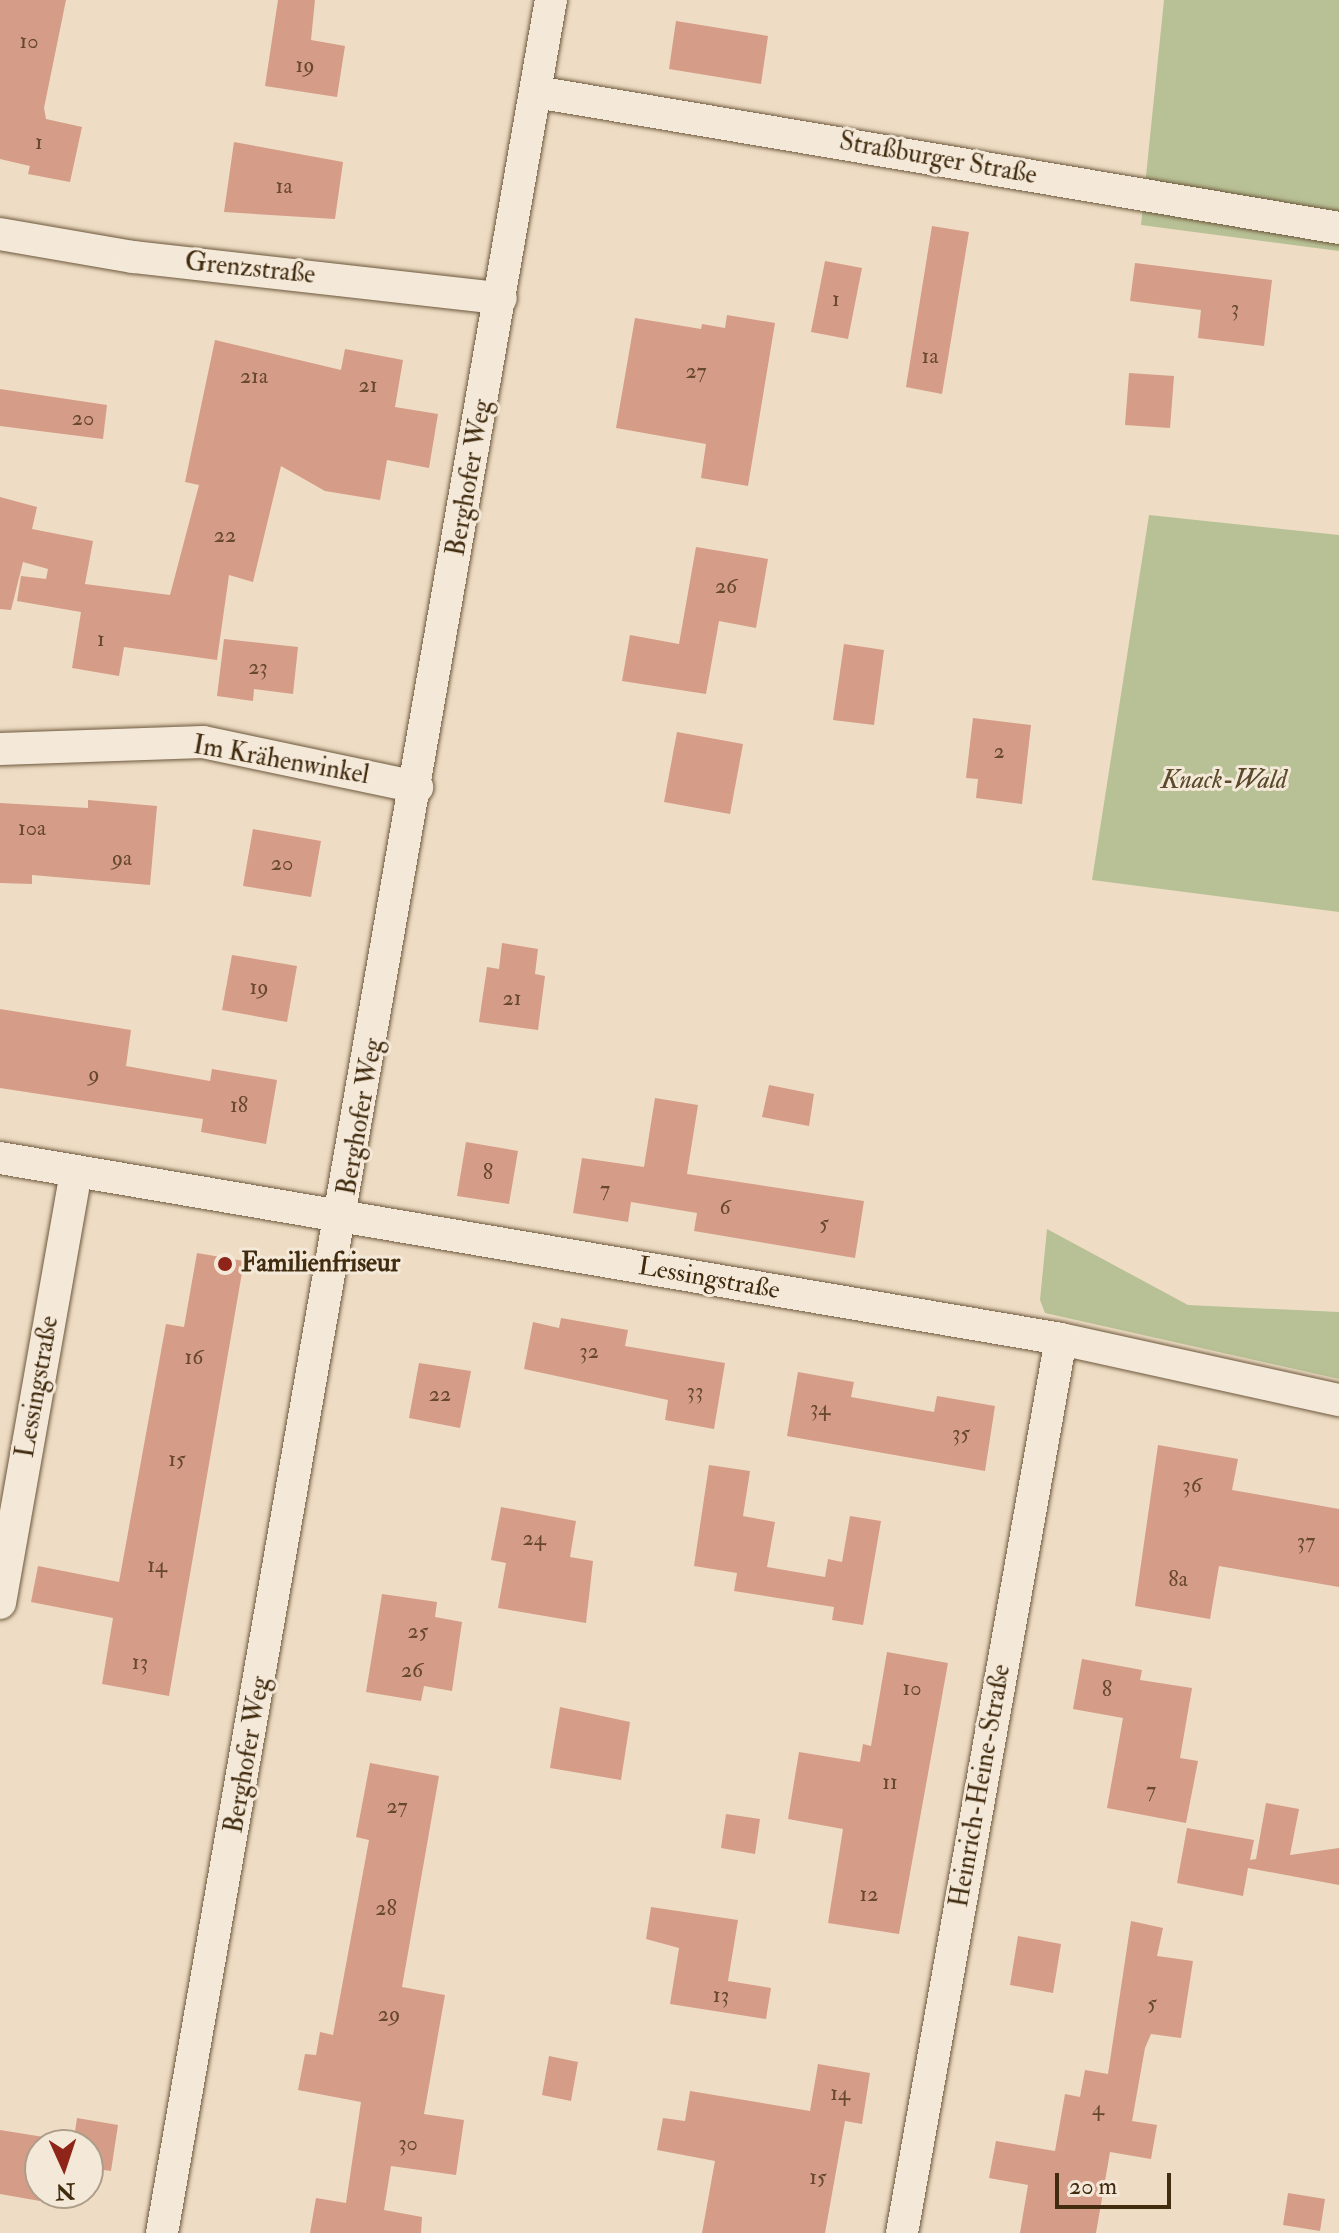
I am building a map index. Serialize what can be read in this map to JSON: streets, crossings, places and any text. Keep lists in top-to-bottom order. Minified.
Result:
{"streets":{"street":["Straßburger Straße","Grenzstraße","Berghofer Weg","Im Krähenwinkel","Lessingstraße","Heinrich-Heine-Straße"]},"crossings":[["Straßburger Straße","Berghofer Weg"],["Grenzstraße","Berghofer Weg"],["Berghofer Weg","Im Krähenwinkel"],["Berghofer Weg","Lessingstraße"],["Lessingstraße","Heinrich-Heine-Straße"]],"parks":["Knack-Wald"],"places":["Familienfriseur"],"house_numbers":["10","19","1","1a","1","3","1a","27","21a","21","20","22","26","1","23","2","10a","9a","20","19","21","9","18","8","7","6","5","32","16","33","22","34","35","15","36","24","37","14","8a","25","13","26","10","8","11","7","27","12","28","13","5","29","14","4","30","15"],"scale_bar":"20 m","north":"bottom"}
